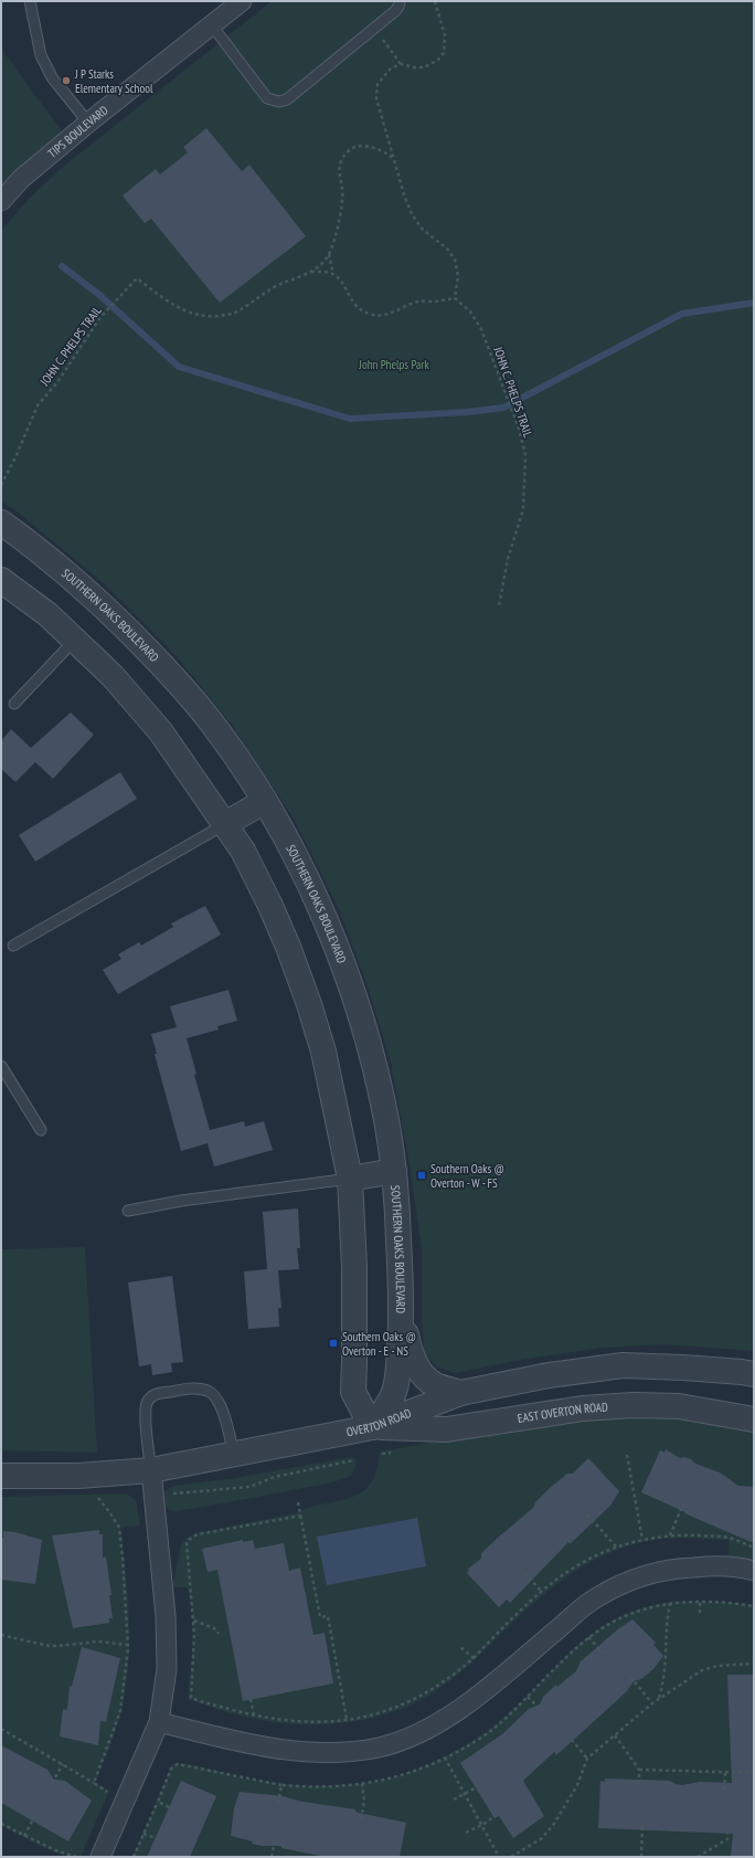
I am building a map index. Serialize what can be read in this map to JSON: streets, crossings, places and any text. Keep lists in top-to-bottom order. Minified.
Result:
{"streets":{"street":["TIPS BOULEVARD","SOUTHERN OAKS BOULEVARD","EAST OVERTON ROAD","OVERTON ROAD"],"path":["JOHN C. PHELPS TRAIL"]},"crossings":[["SOUTHERN OAKS BOULEVARD","EAST OVERTON ROAD"],["SOUTHERN OAKS BOULEVARD","OVERTON ROAD"],["EAST OVERTON ROAD","OVERTON ROAD"]],"parks":["John Phelps Park"],"places":{"other":["J P Starks Elementary School"],"transit":["Southern Oaks @ Overton - W - FS","Southern Oaks @ Overton - E - NS"]}}
